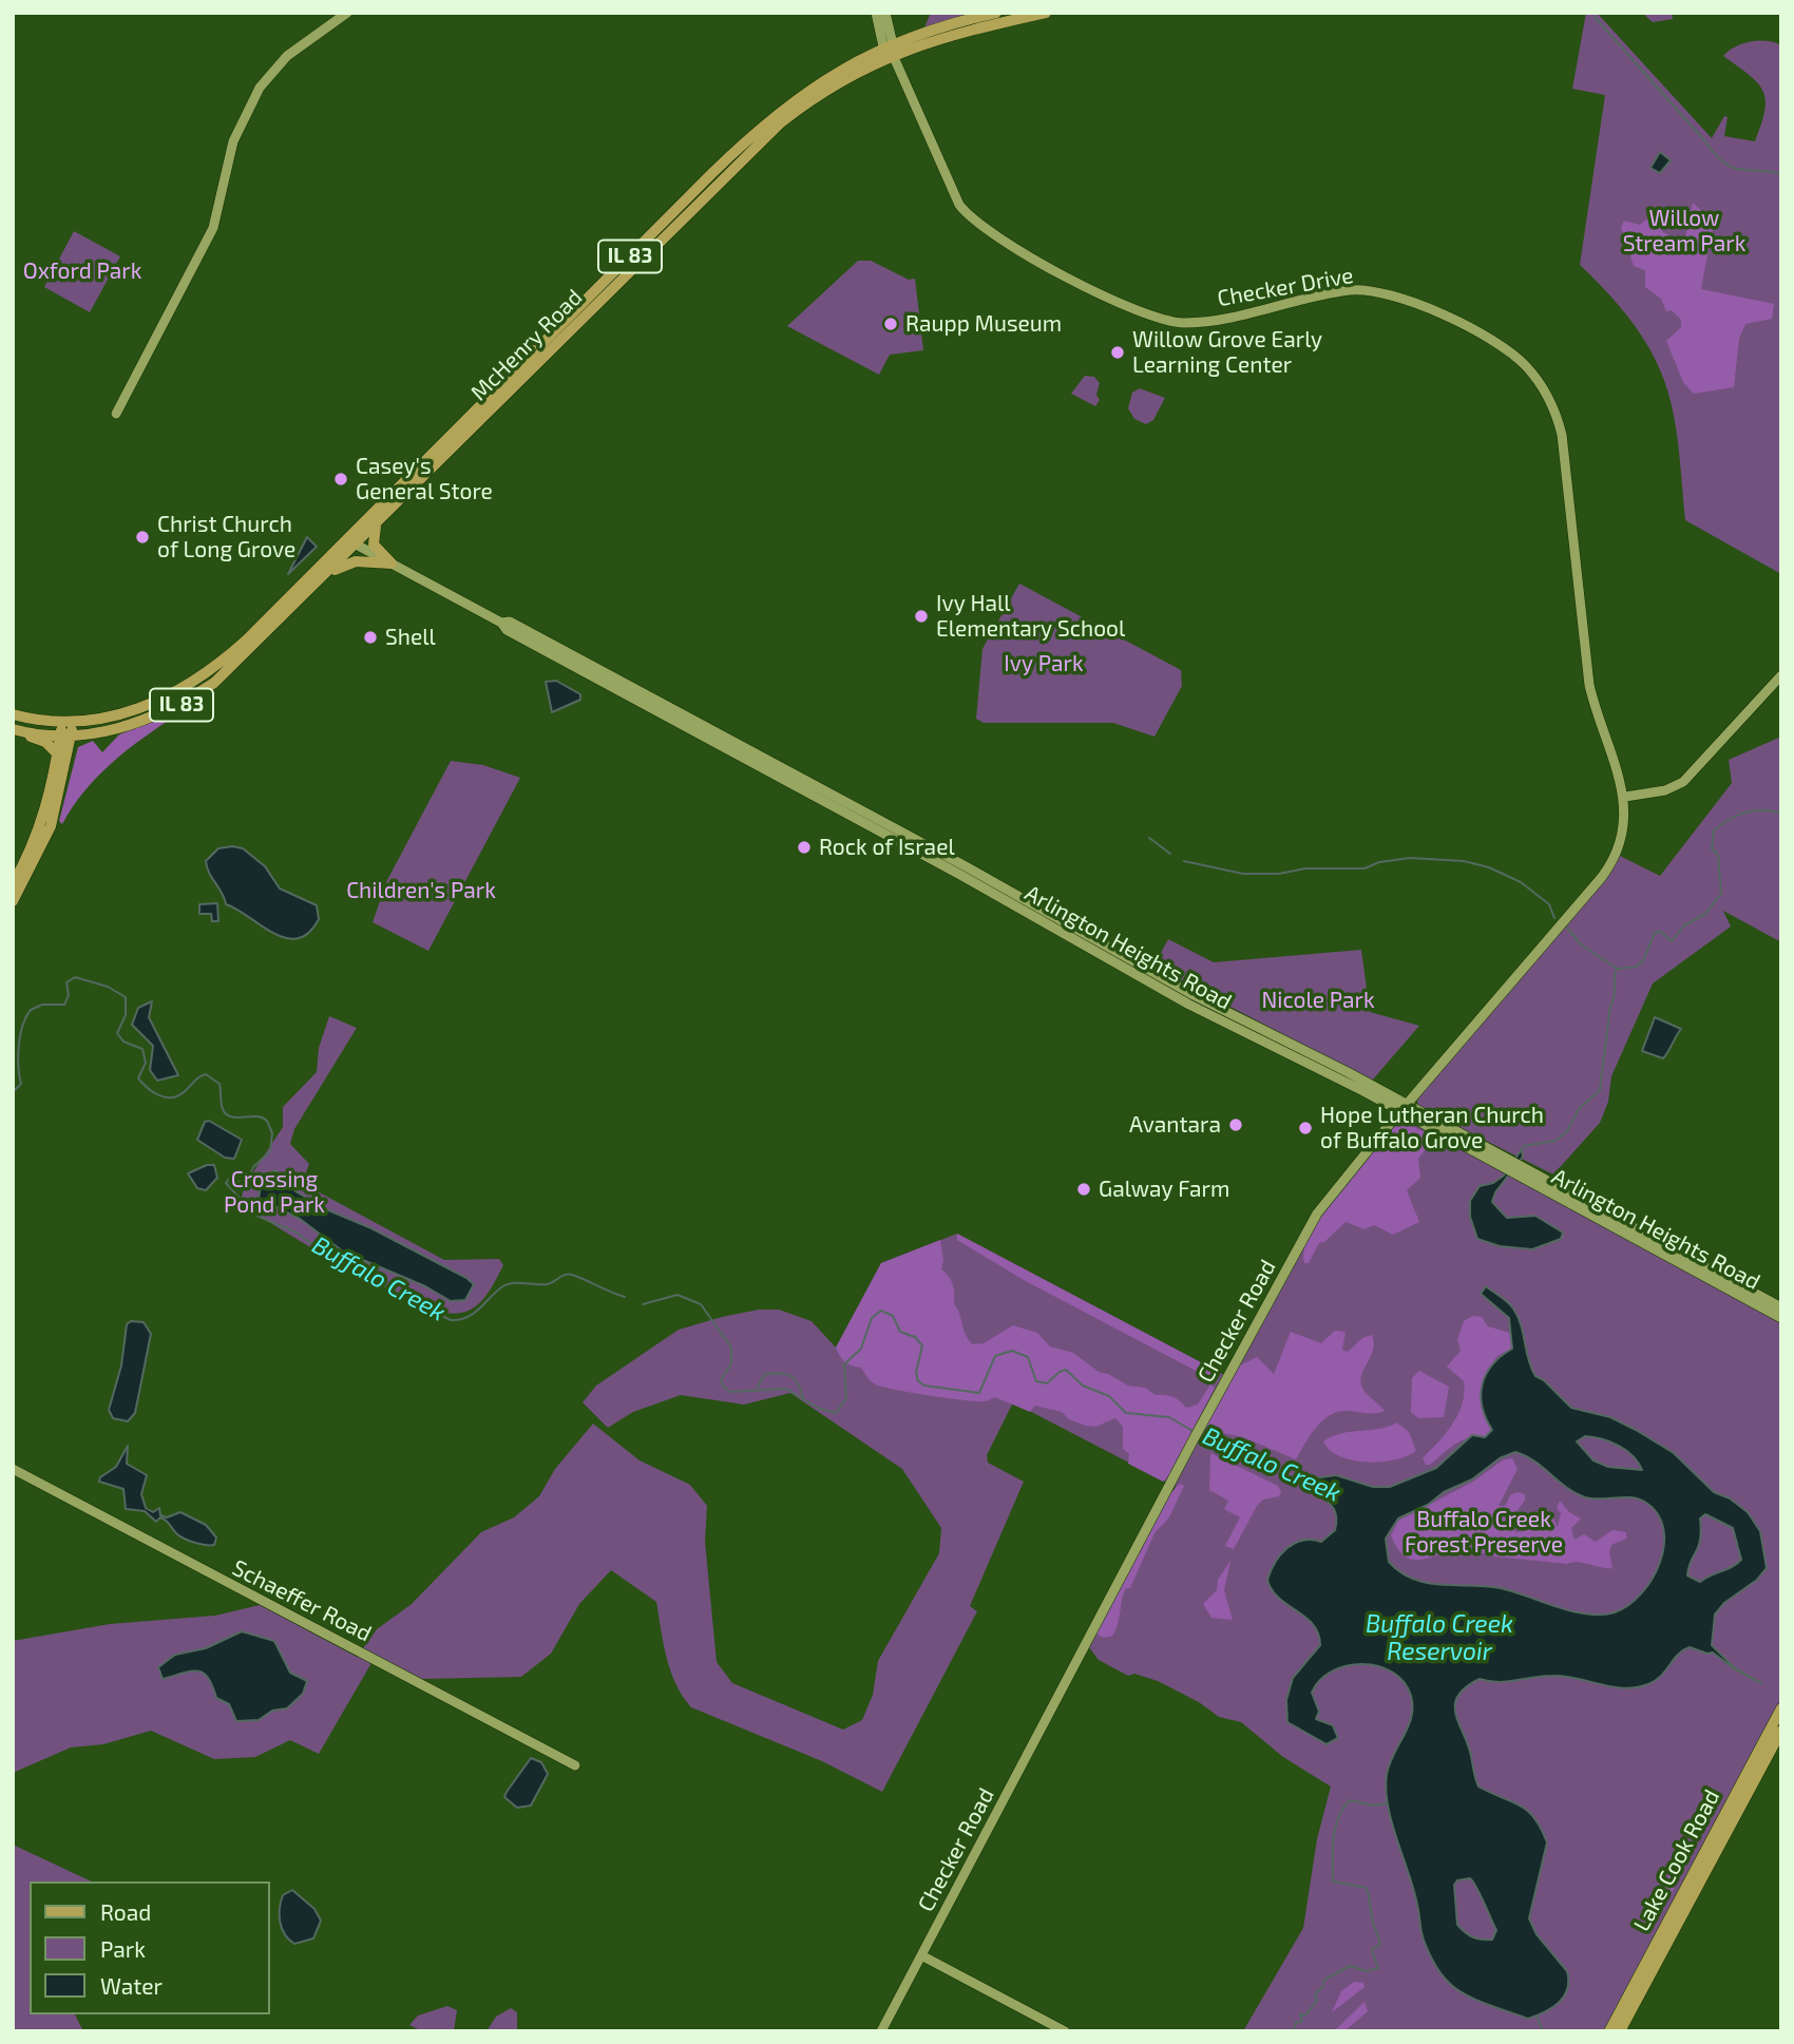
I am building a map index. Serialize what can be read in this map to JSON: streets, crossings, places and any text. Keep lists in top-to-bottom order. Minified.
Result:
{"streets":{"main road":["IL 83","McHenry Road","Lake Cook Road"],"street":["Checker Drive","Arlington Heights Road","Checker Road","Schaeffer Road"]},"crossings":[["IL 83","McHenry Road"],["Checker Drive","McHenry Road"],["Checker Drive","Checker Road"],["McHenry Road","Arlington Heights Road"],["Arlington Heights Road","Checker Road"]],"water":["Buffalo Creek","Buffalo Creek Reservoir"],"parks":["Willow Stream Park","Oxford Park","Ivy Park","Children's Park","Nicole Park","Crossing Pond Park","Buffalo Creek Forest Preserve"],"places":["Raupp Museum","Willow Grove Early Learning Center","Casey's General Store","Christ Church of Long Grove","Ivy Hall Elementary School","Shell","Rock of Israel","Avantara","Hope Lutheran Church of Buffalo Grove","Galway Farm"],"legend":["Road","Park","Water"]}
